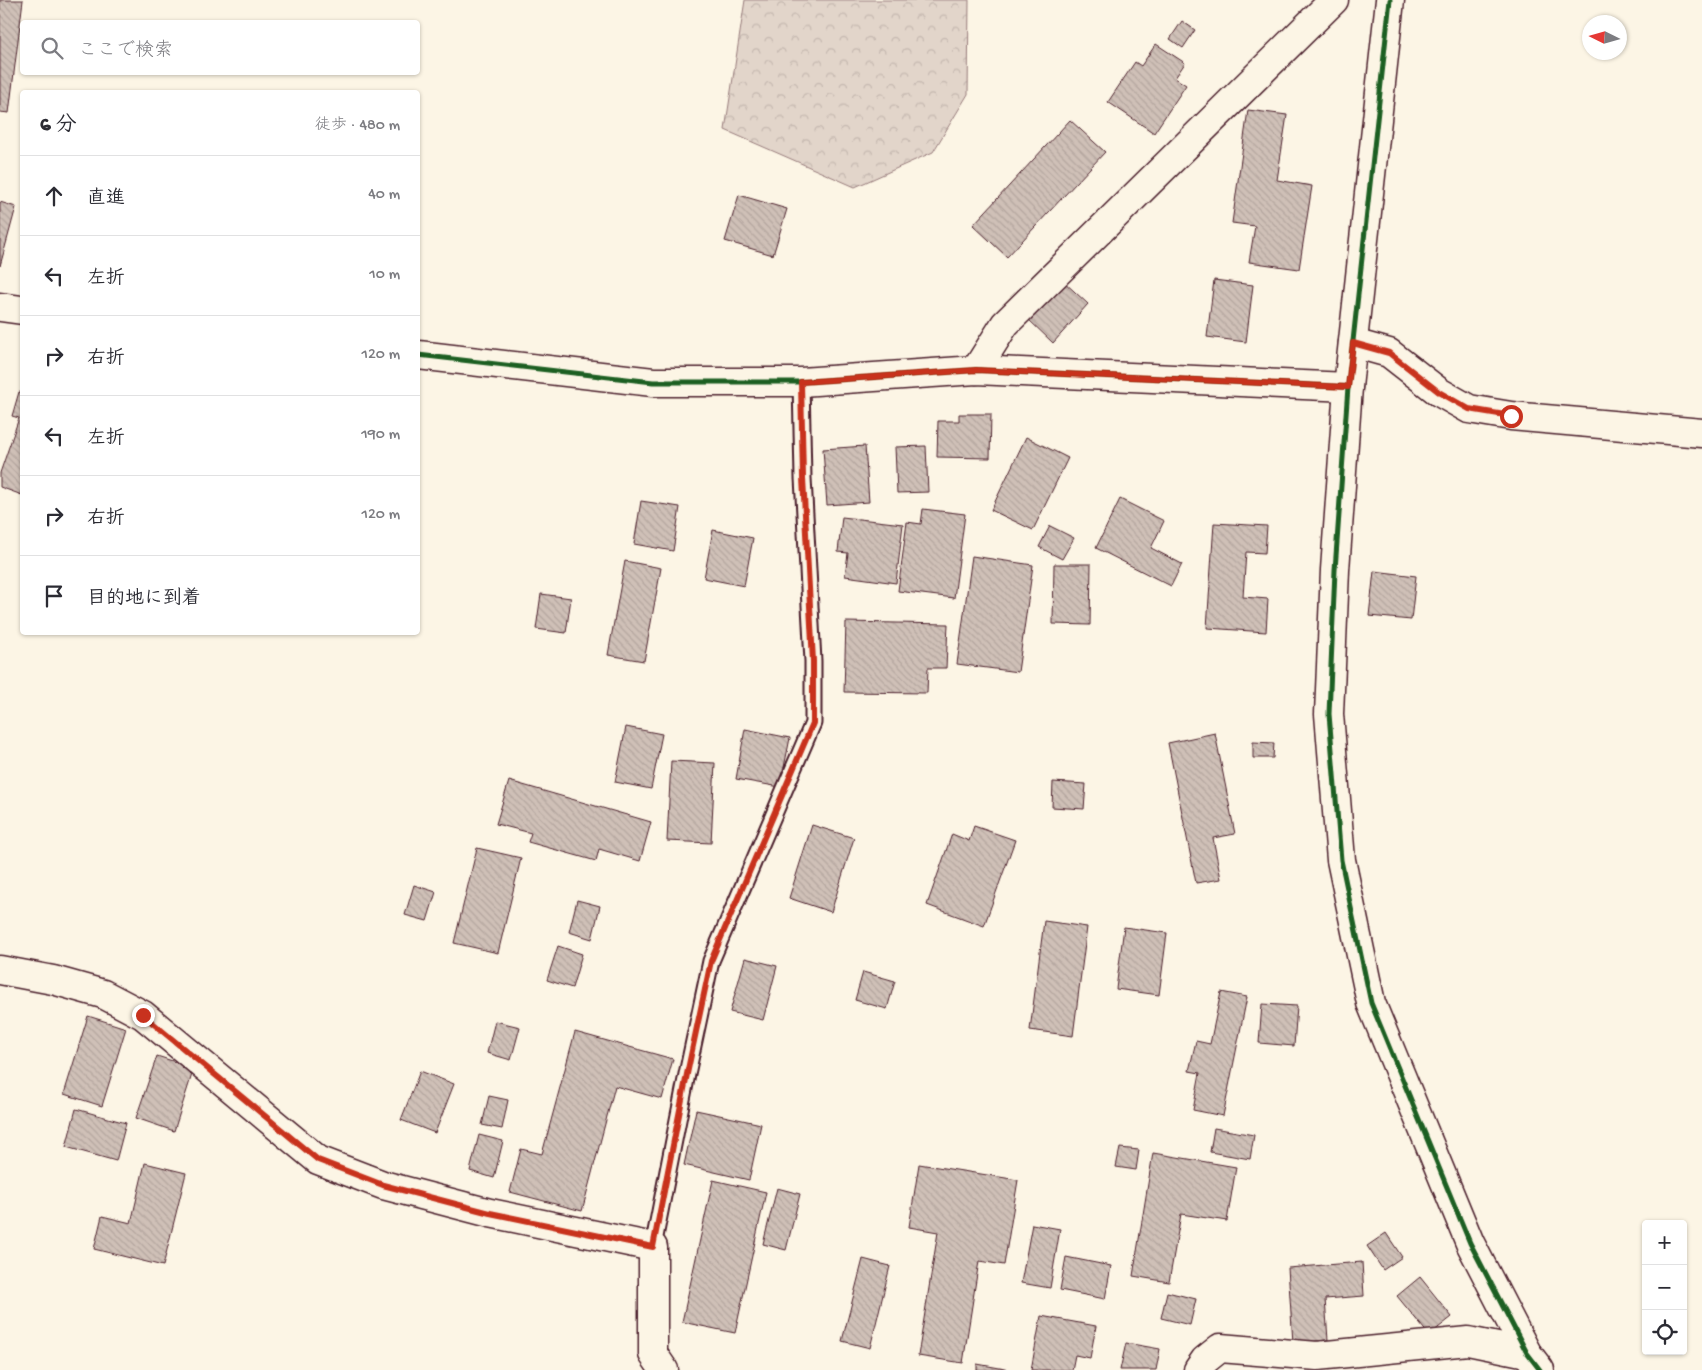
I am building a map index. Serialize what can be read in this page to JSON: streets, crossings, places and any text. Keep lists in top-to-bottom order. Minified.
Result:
{"north":"left","page":{"search":"ここで検索","heading":["6 分","徒歩 · 480 m"],"list":[["直進","40 m"],["左折","10 m"],["右折","120 m"],["左折","190 m"],["右折","120 m"],"目的地に到着"],"map_buttons":["+","−"]}}
